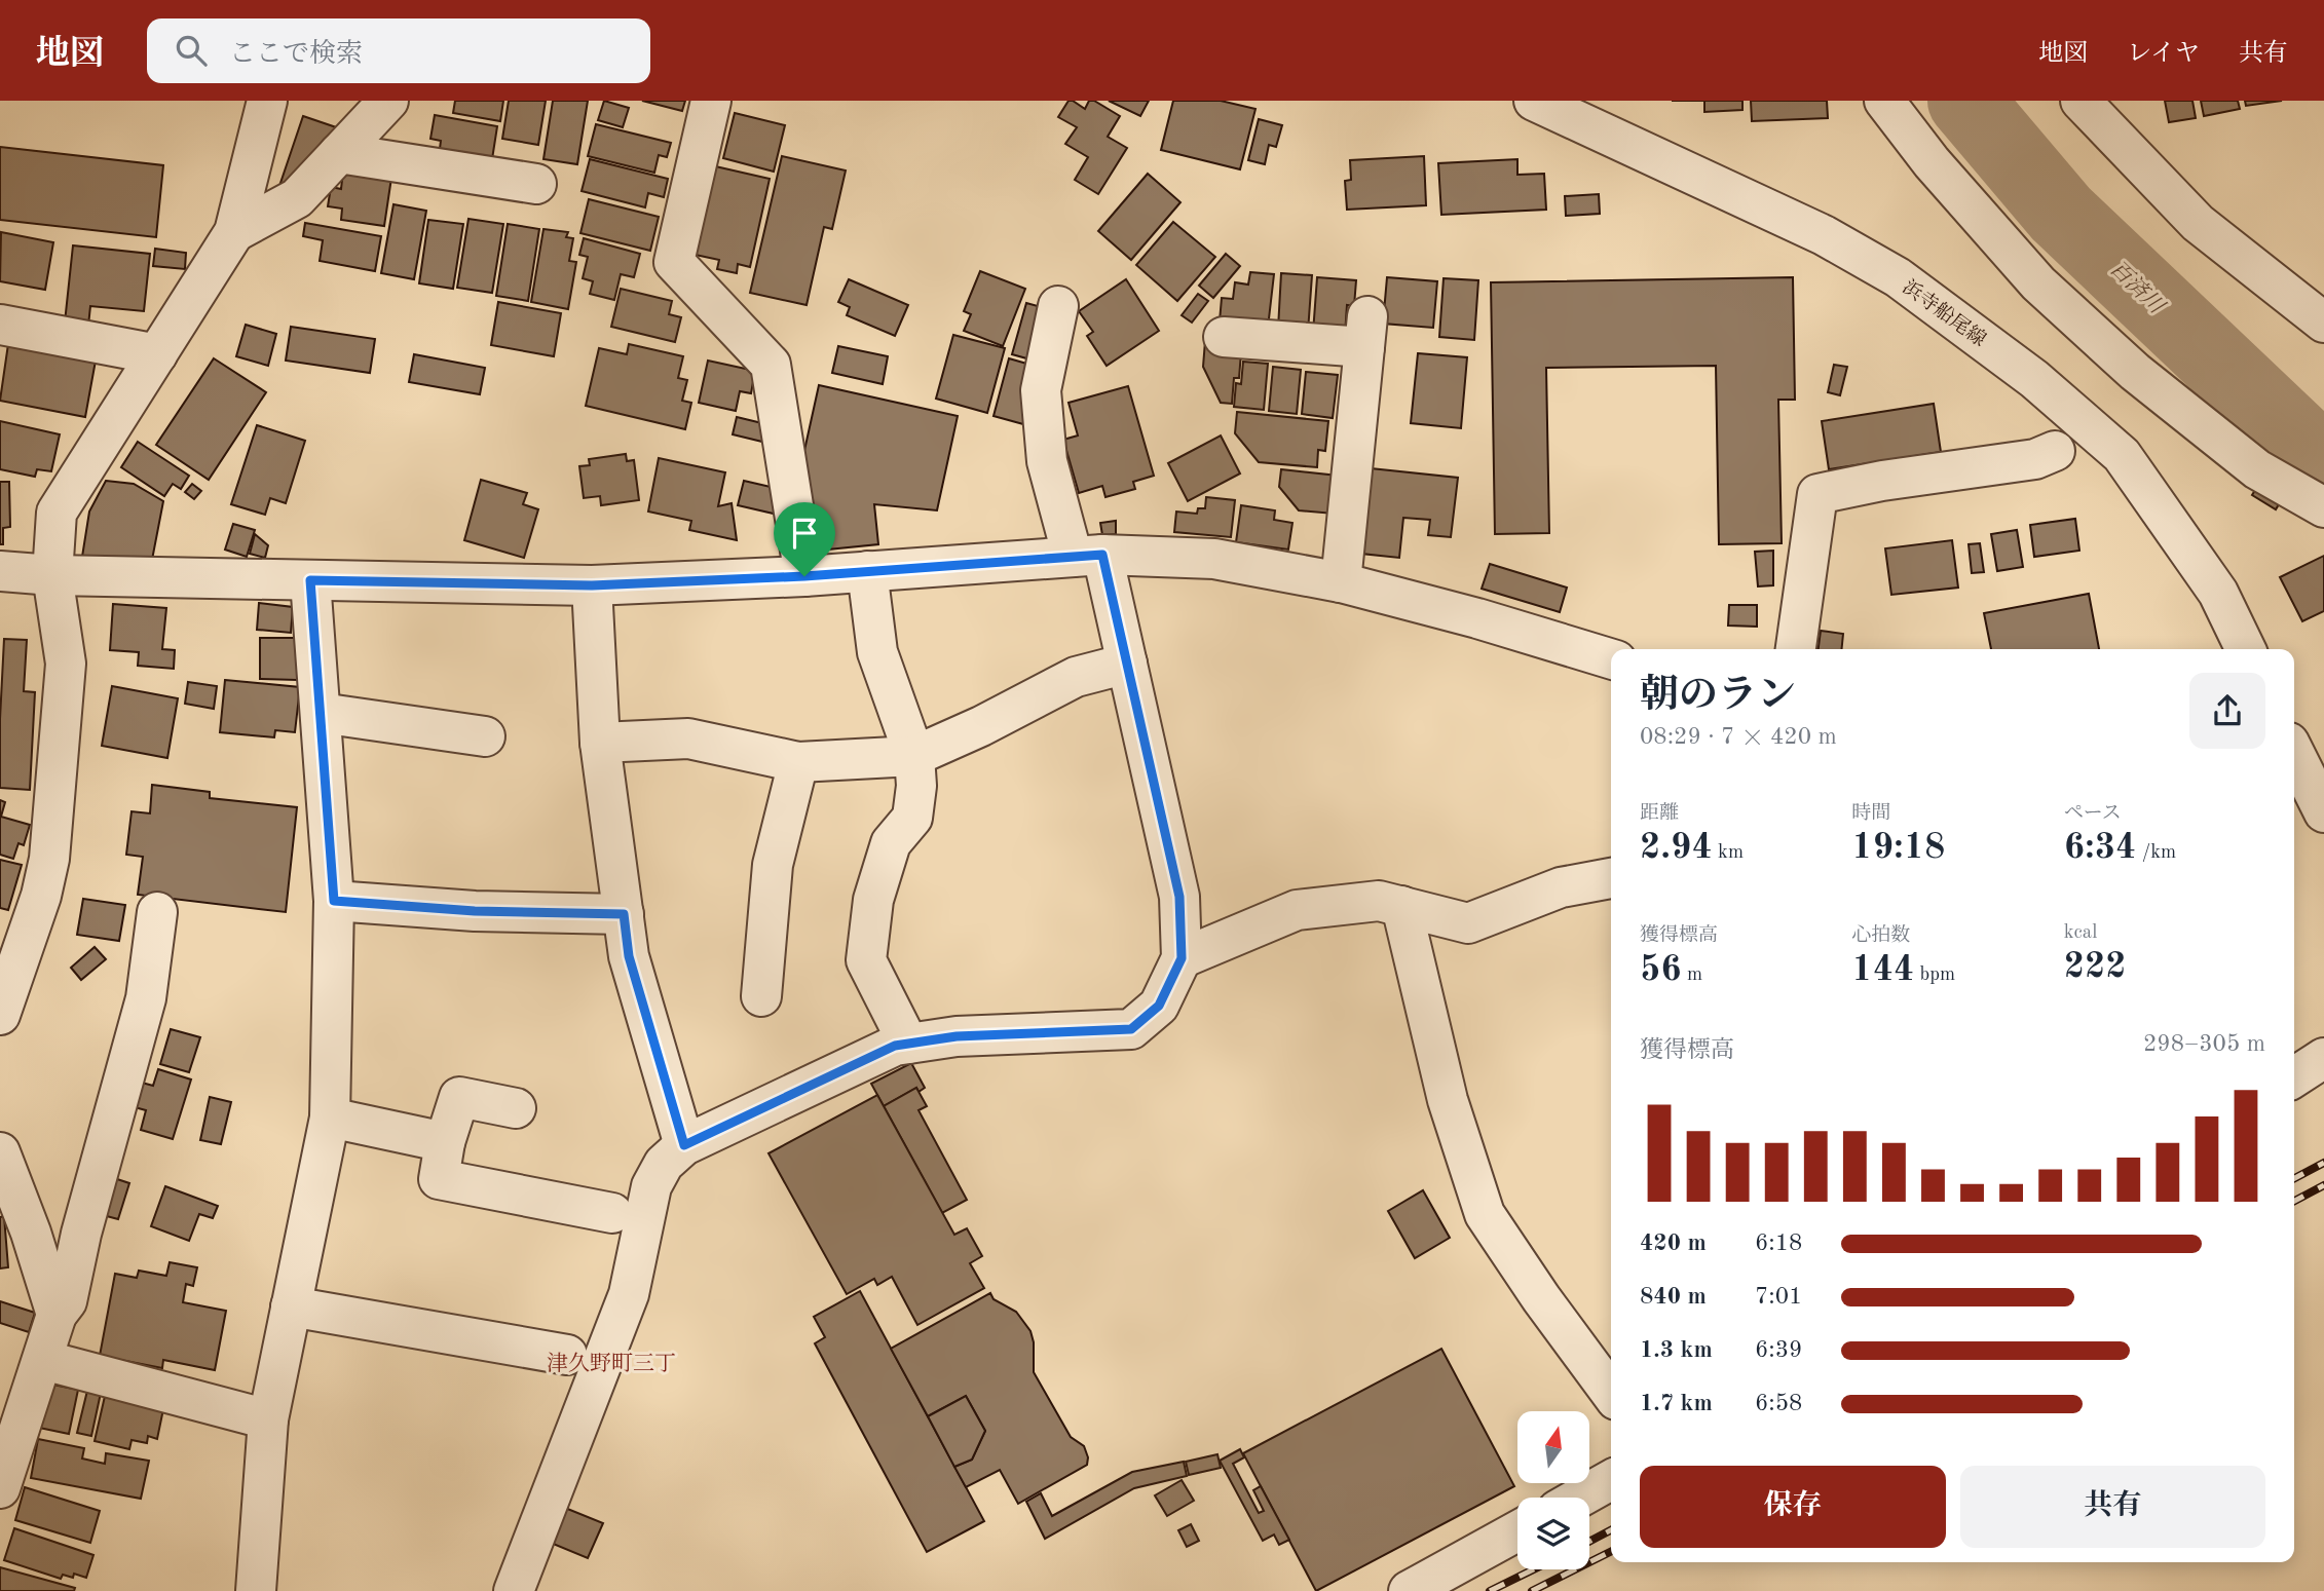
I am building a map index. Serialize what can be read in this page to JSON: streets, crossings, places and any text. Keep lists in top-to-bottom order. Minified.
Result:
{"streets":{"street":["浜寺船尾線"]},"districts":["津久野町三丁"],"water":["百済川"],"north":"top","page":{"header":"地図","search":"ここで検索","nav":["地図","レイヤ","共有"],"heading":["朝のラン","08:29 · 7 × 420 m"],"stats":[["距離","2.94 km"],["時間","19:18"],["ペース","6:34 /km"],["獲得標高","56 m"],["心拍数","144 bpm"],["kcal","222"]],"chart":["獲得標高","298–305 m"],"list":[{"name":"420 m","note":"6:18"},{"name":"840 m","note":"7:01"},{"name":"1.3 km","note":"6:39"},{"name":"1.7 km","note":"6:58"}],"buttons":["保存","共有"]}}
